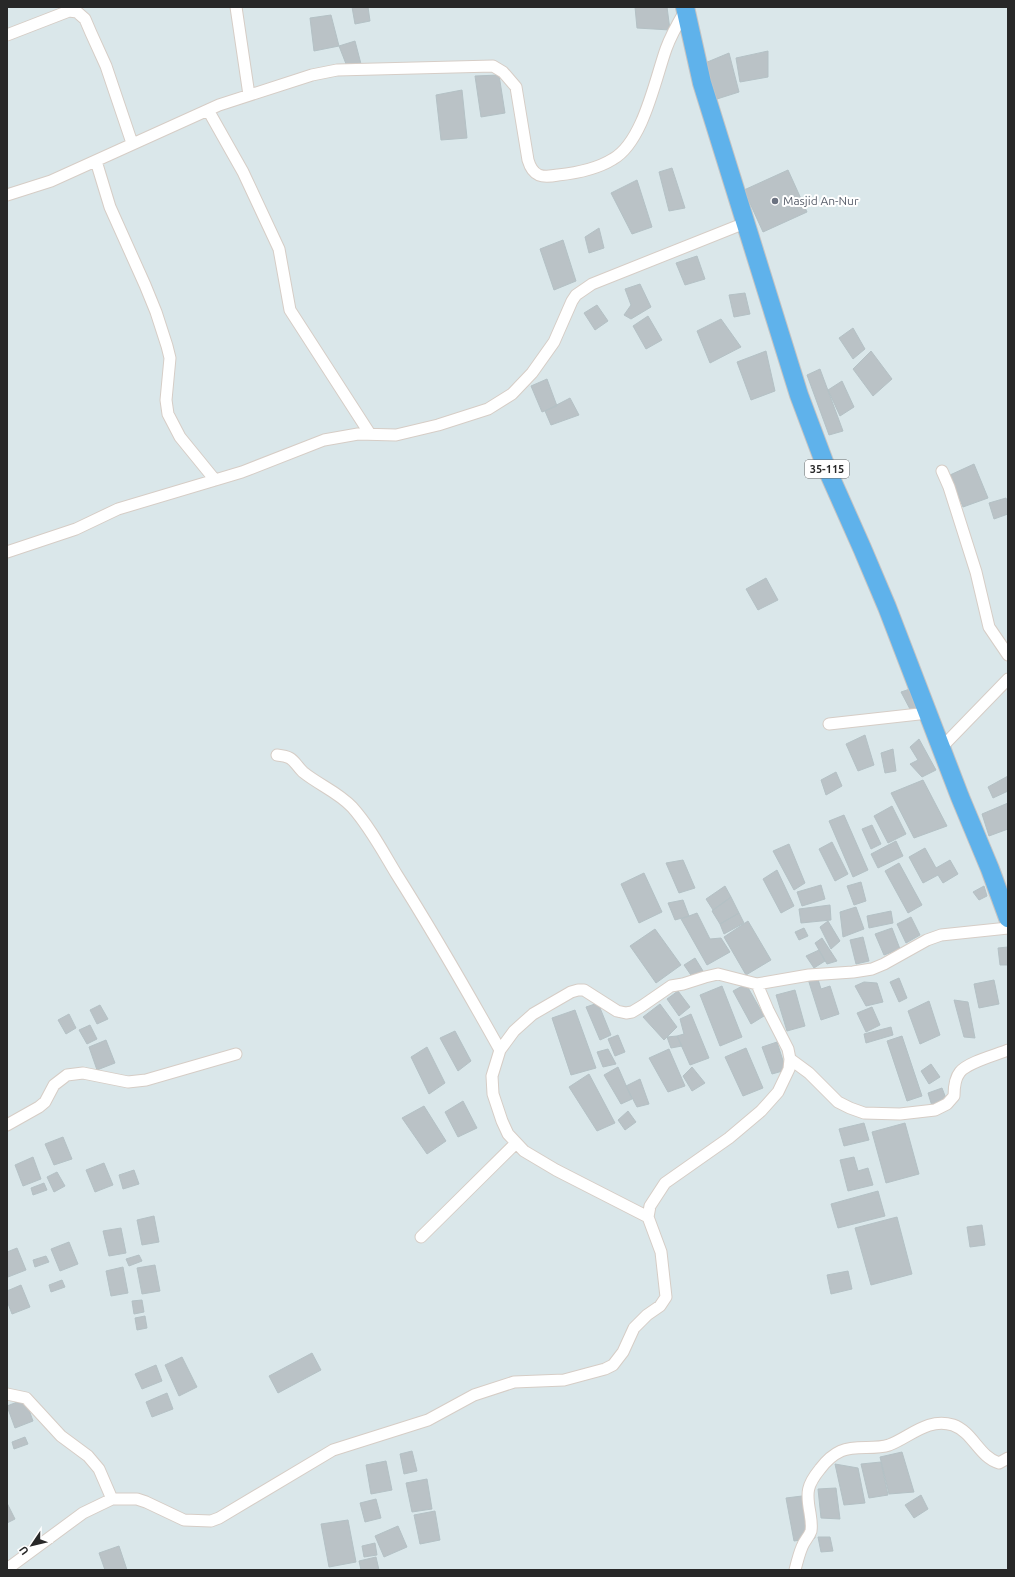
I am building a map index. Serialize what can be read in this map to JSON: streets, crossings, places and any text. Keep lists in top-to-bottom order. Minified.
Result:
{"streets":{"main road":["35-115"]},"places":["Masjid An-Nur"],"north":"bottom left"}
